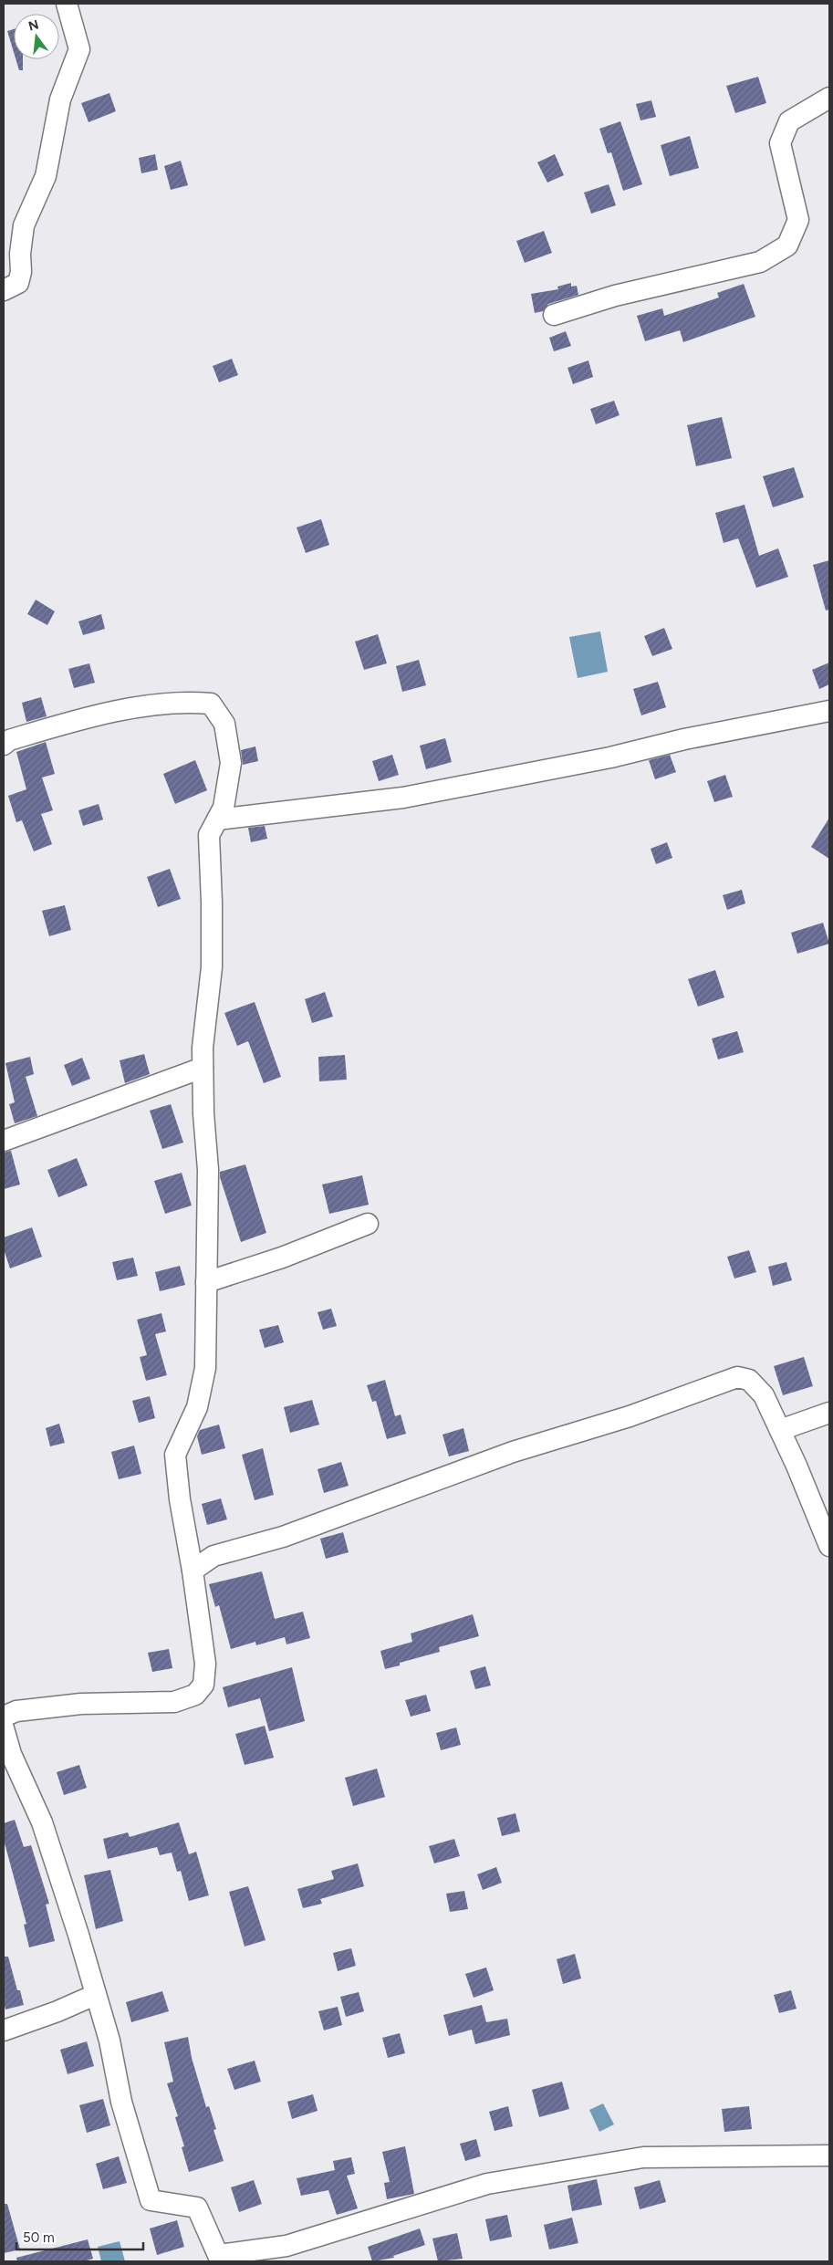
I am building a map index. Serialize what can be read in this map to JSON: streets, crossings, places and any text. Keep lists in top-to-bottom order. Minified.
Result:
{"scale_bar":"50 m","north":"top"}
